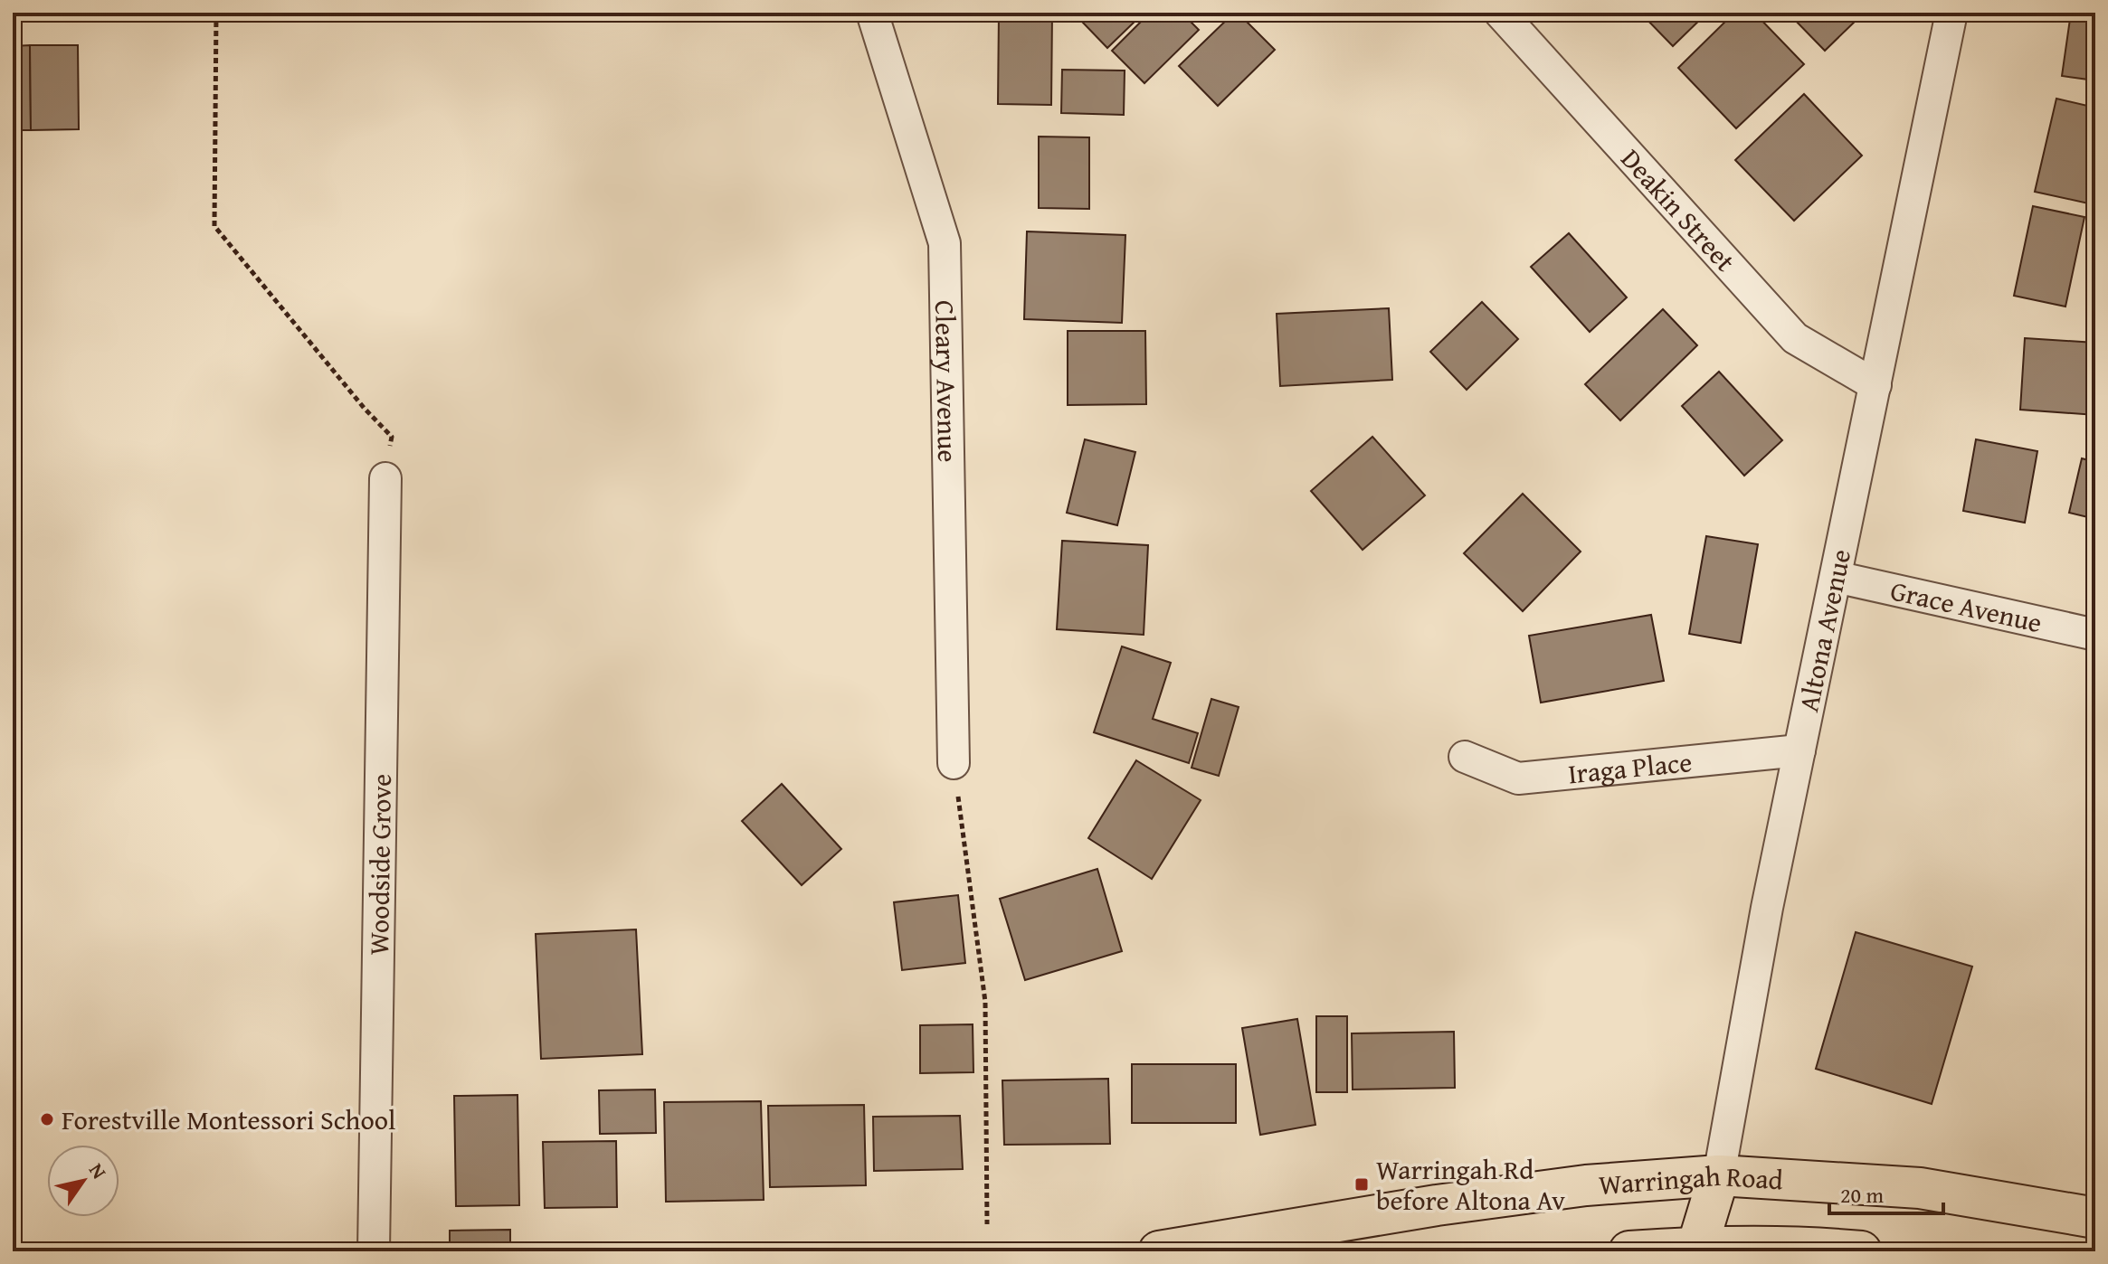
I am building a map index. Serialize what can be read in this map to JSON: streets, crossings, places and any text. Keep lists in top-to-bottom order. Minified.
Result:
{"streets":{"highway":["Altona Avenue","Warringah Road"],"street":["Deakin Street","Cleary Avenue","Grace Avenue","Iraga Place","Woodside Grove"]},"crossings":[["Deakin Street","Altona Avenue"],["Grace Avenue","Altona Avenue"],["Altona Avenue","Iraga Place"],["Altona Avenue","Warringah Road"]],"places":{"other":["Forestville Montessori School"],"transit":["Warringah Rd before Altona Av"]},"scale_bar":"20 m","north":"top right"}
